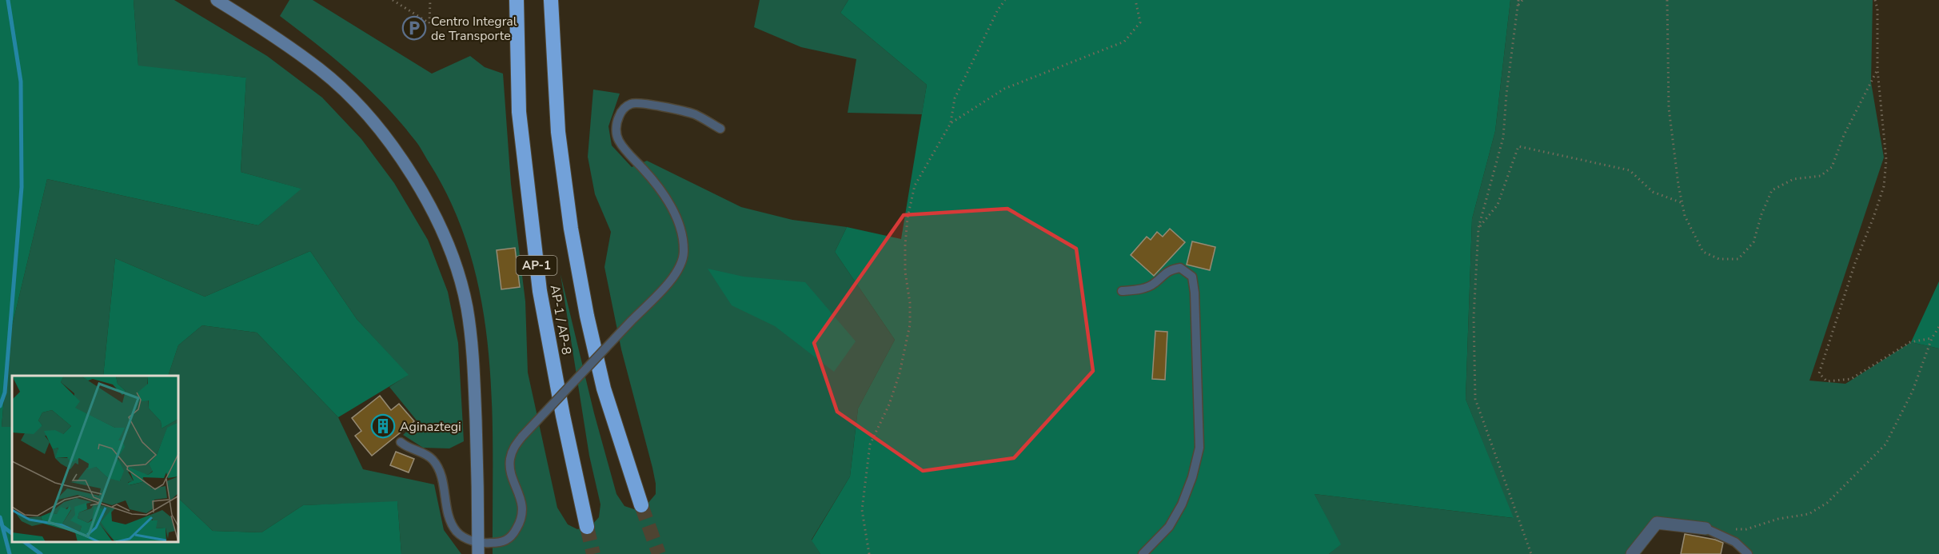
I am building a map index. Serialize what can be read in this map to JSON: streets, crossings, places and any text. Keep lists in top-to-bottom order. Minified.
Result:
{"streets":{"highway":["AP-1","AP-1 / AP-8"]},"places":{"parking":["Centro Integral de Transporte"],"building":["Aginaztegi"]}}
